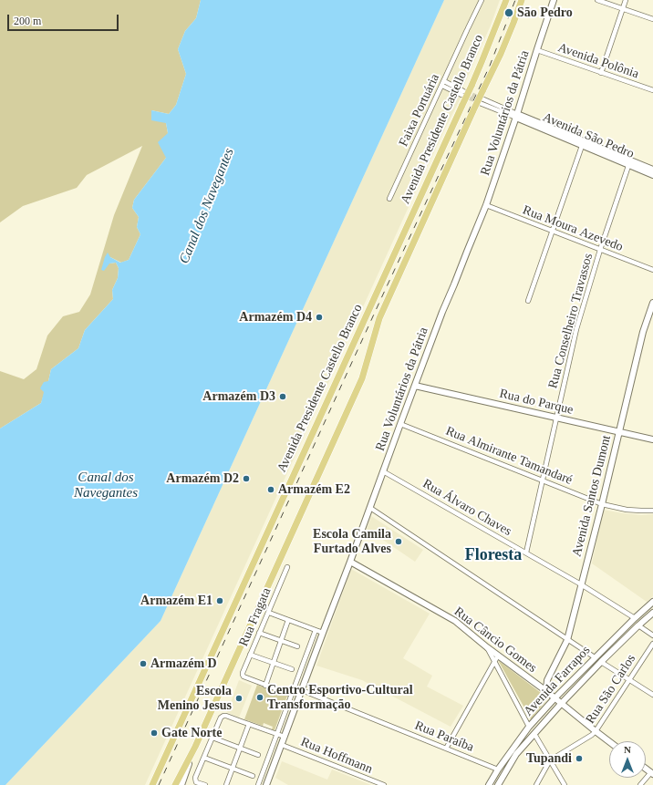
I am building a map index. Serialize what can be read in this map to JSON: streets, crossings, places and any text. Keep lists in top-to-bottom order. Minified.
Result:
{"streets":{"main road":["Avenida Presidente Castello Branco"],"street":["Avenida Polônia","Faixa Portuária","Rua Voluntários da Pátria","Avenida São Pedro","Rua Moura Azevedo","Rua Conselheiro Travassos","Rua do Parque","Rua Almirante Tamandaré","Avenida Santos Dumont","Rua Álvaro Chaves","Rua Fragata","Rua Câncio Gomes","Avenida Farrapos","Rua São Carlos","Rua Paraíba","Rua Hoffmann"]},"crossings":[["Avenida Polônia","Rua Voluntários da Pátria"],["Rua Voluntários da Pátria","Avenida São Pedro"],["Rua Voluntários da Pátria","Rua Moura Azevedo"],["Rua Voluntários da Pátria","Rua do Parque"],["Rua Voluntários da Pátria","Rua Almirante Tamandaré"],["Rua Voluntários da Pátria","Rua Álvaro Chaves"],["Rua Voluntários da Pátria","Rua Câncio Gomes"],["Rua Voluntários da Pátria","Rua Paraíba"],["Rua Voluntários da Pátria","Rua Hoffmann"],["Avenida São Pedro","Rua Conselheiro Travassos"],["Rua Moura Azevedo","Rua Conselheiro Travassos"],["Rua Conselheiro Travassos","Rua do Parque"],["Rua Conselheiro Travassos","Rua Almirante Tamandaré"],["Rua Conselheiro Travassos","Rua Álvaro Chaves"],["Rua do Parque","Avenida Santos Dumont"],["Rua Almirante Tamandaré","Avenida Santos Dumont"],["Avenida Santos Dumont","Rua Álvaro Chaves"],["Avenida Santos Dumont","Rua Câncio Gomes"],["Rua Álvaro Chaves","Avenida Farrapos"],["Rua Câncio Gomes","Avenida Farrapos"],["Rua Câncio Gomes","Rua São Carlos"],["Avenida Farrapos","Rua Paraíba"]],"districts":["Floresta"],"water":["Canal dos Navegantes"],"places":["São Pedro","Armazém D4","Armazém D3","Armazém D2","Armazém E2","Escola Camila Furtado Alves","Armazém E1","Armazém D","Centro Esportivo-Cultural Transformação","Escola Menino Jesus","Gate Norte","Tupandi"],"scale_bar":"200 m","north":"top"}
